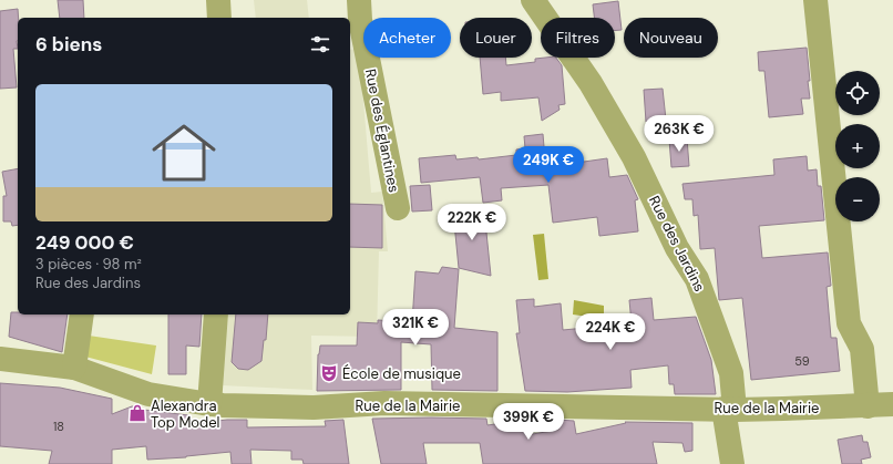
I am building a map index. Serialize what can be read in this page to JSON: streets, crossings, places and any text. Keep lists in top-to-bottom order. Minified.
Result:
{"streets":{"street":["Rue des Églantines","Rue des Jardins","Rue de la Mairie"]},"crossings":[["Rue des Jardins","Rue de la Mairie"]],"places":{"theatre":["École de musique"],"shop":["Alexandra Top Model"]},"house_numbers":["59","18"],"page":{"chip":["Acheter","Louer","Filtres","Nouveau"],"heading":"6 biens","map_buttons":["+","−"],"list":[{"name":"249 000 €","note":"3 pièces · 98 m² · Rue des Jardins"}],"price":["263K €","249K €","222K €","321K €","224K €","399K €"]}}
